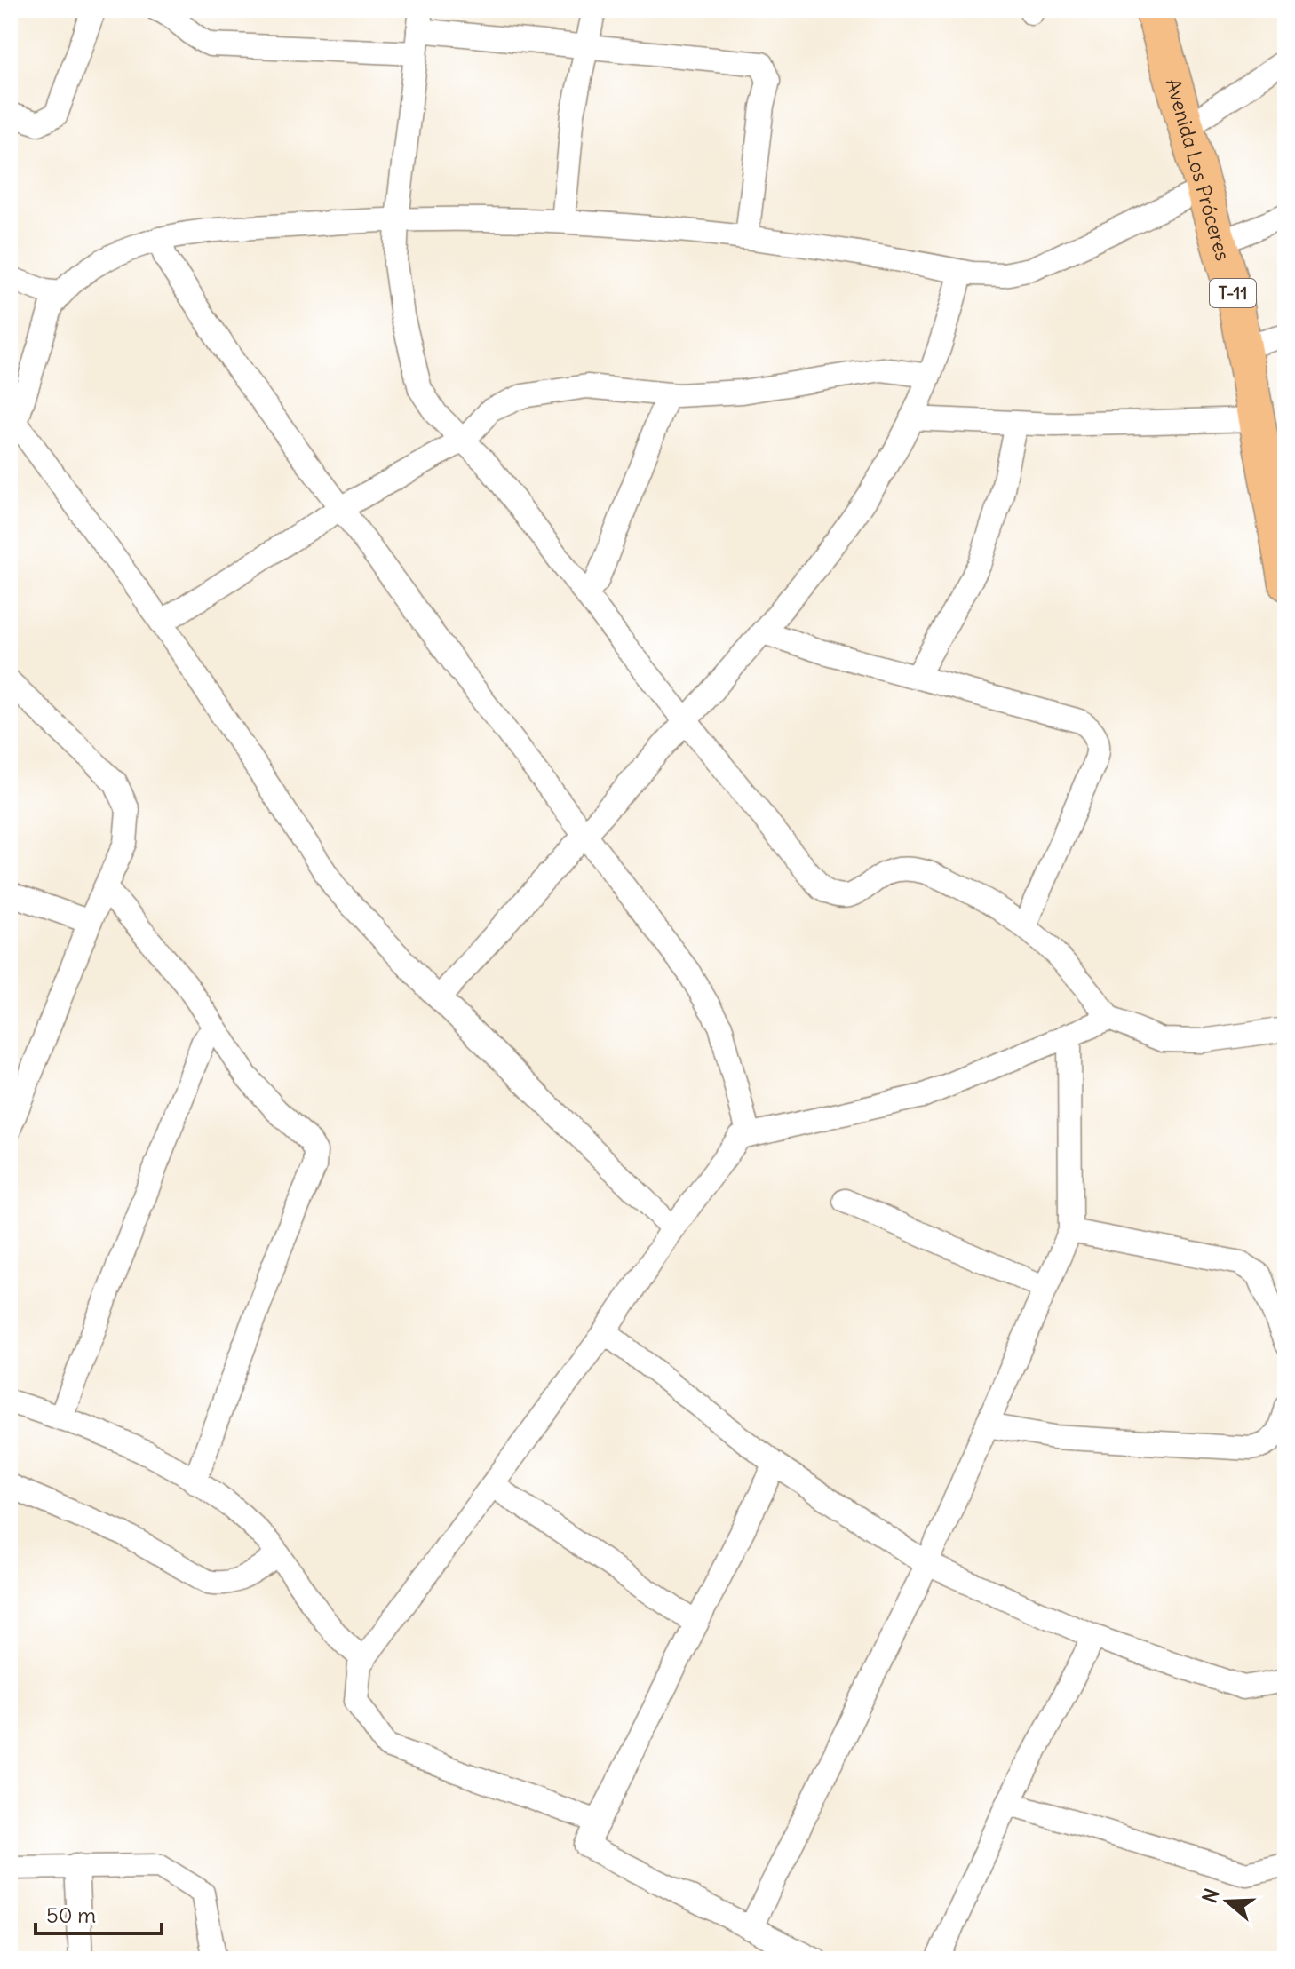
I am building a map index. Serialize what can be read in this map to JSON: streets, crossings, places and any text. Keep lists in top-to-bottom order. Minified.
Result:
{"streets":{"highway":["Avenida Los Próceres","T-11"]},"scale_bar":"50 m","north":"left"}
